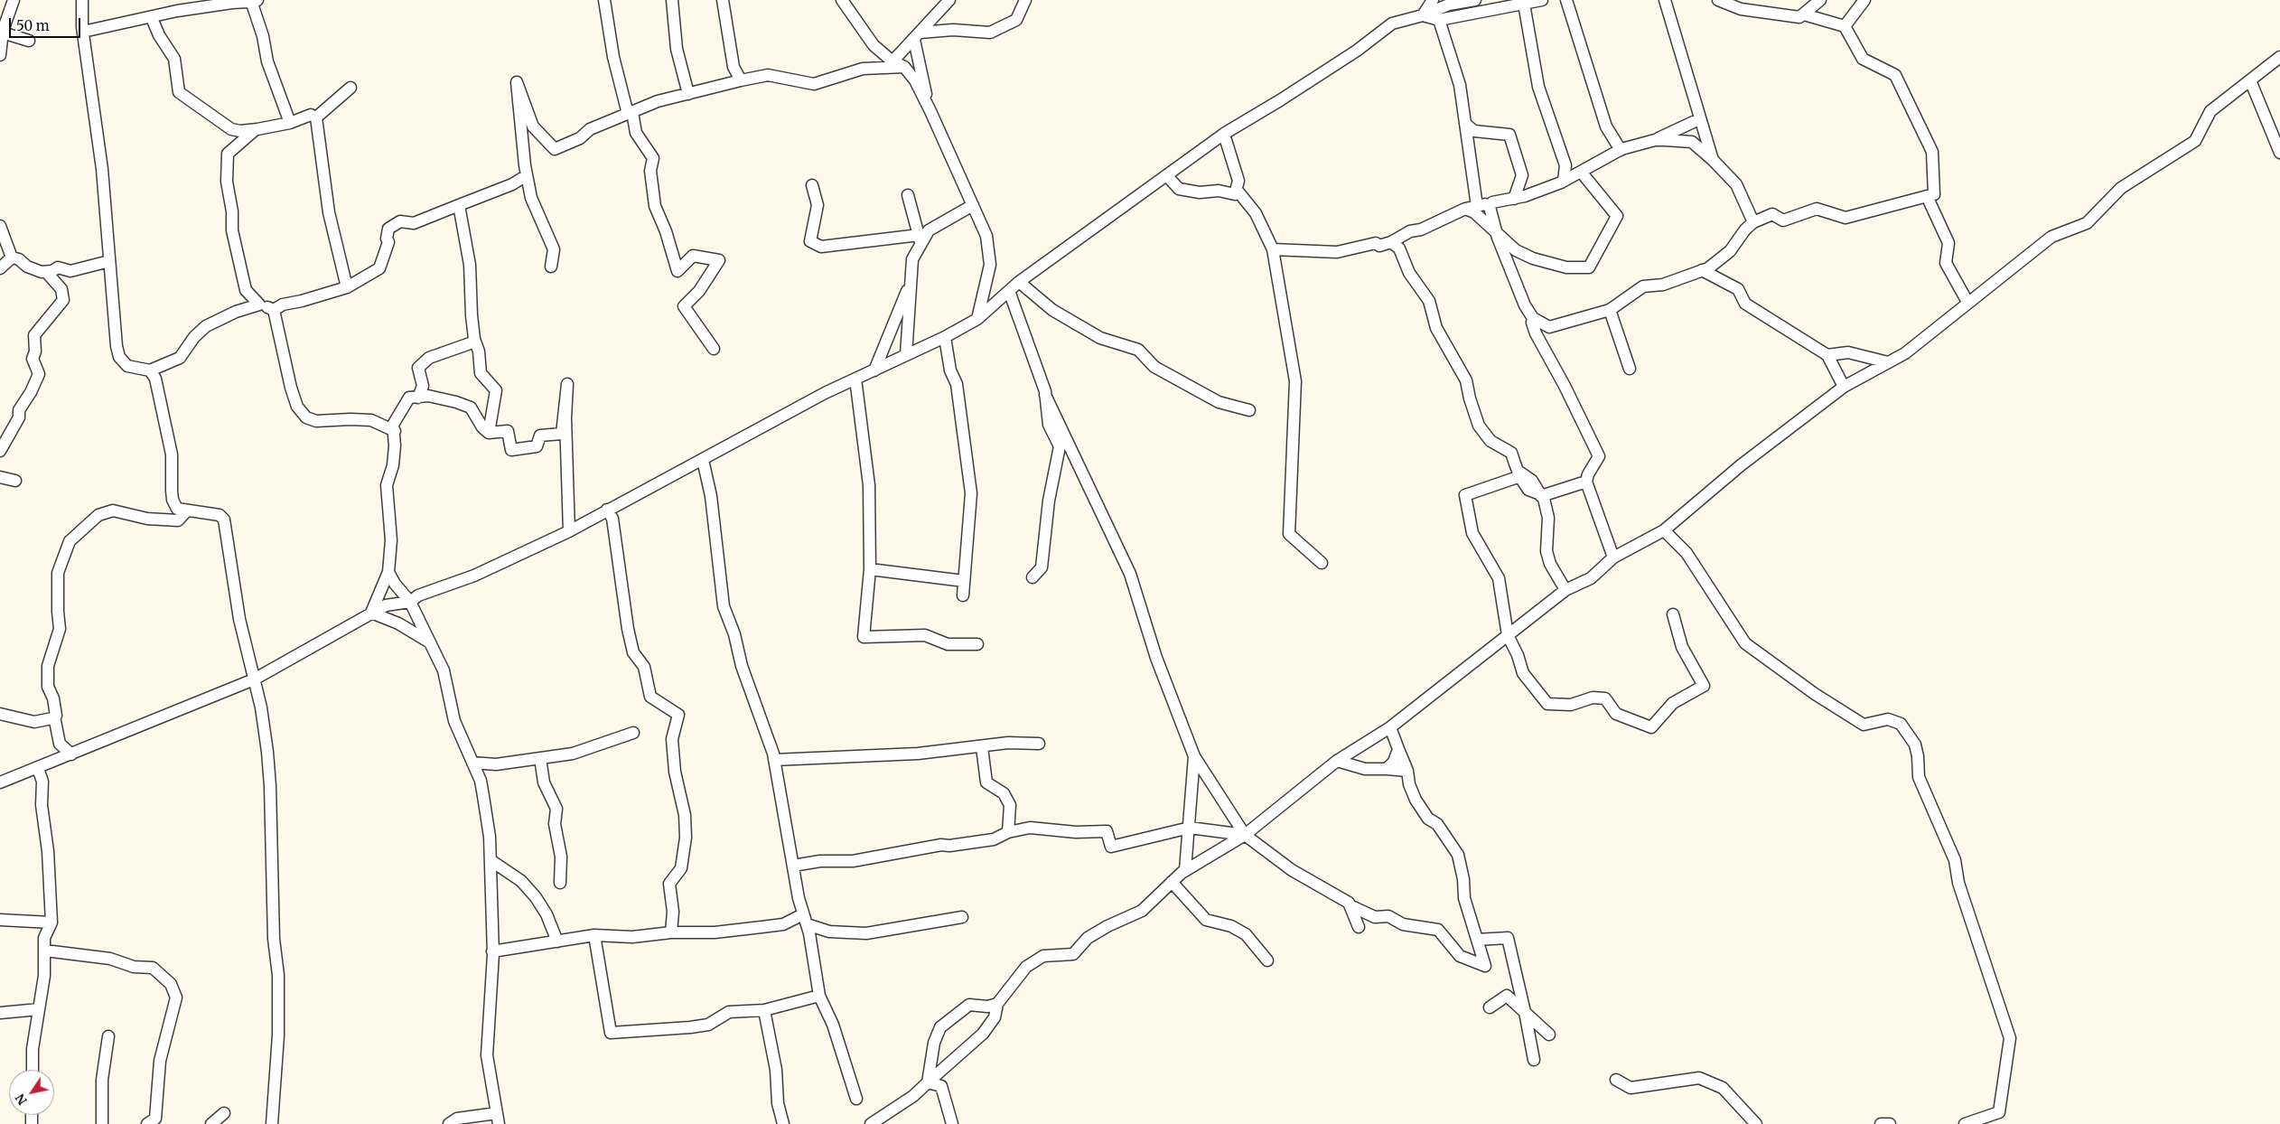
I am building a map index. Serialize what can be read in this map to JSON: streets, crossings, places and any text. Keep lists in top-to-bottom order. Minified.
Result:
{"scale_bar":"50 m","north":"bottom left"}
